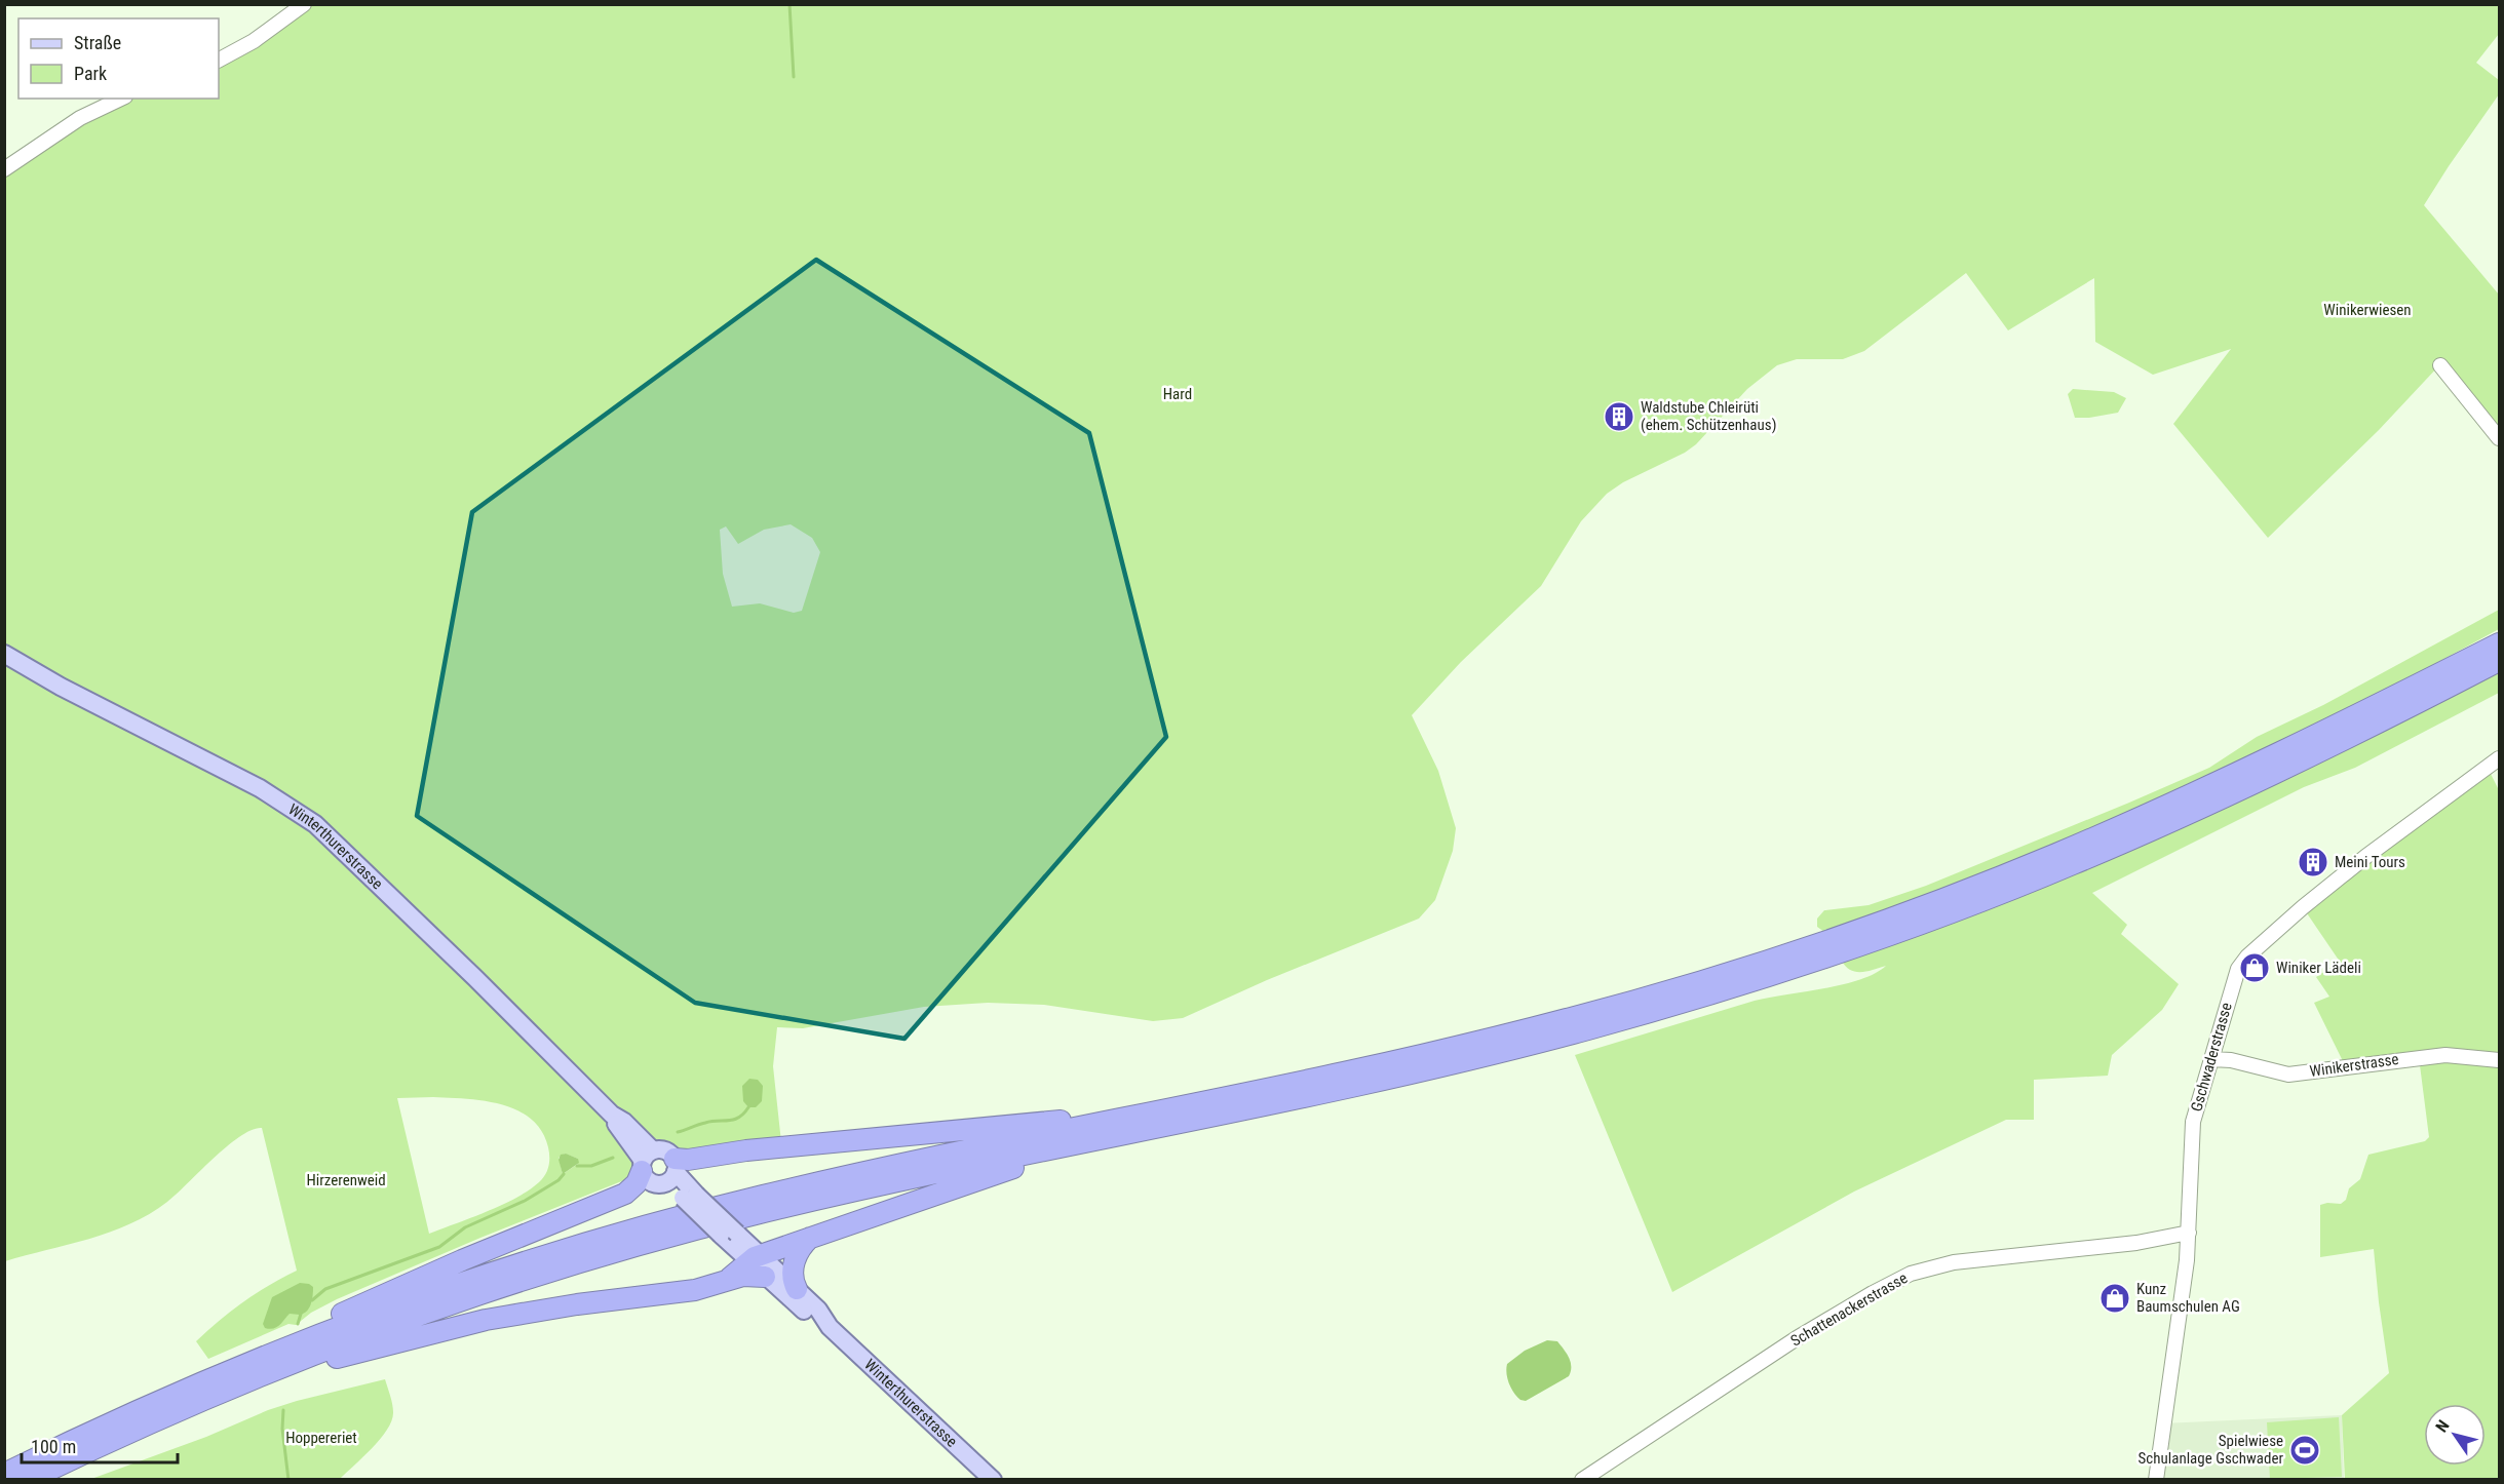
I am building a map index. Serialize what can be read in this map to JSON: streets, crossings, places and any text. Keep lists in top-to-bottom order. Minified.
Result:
{"streets":{"main road":["Winterthurerstrasse"],"street":["Gschwaderstrasse","Winikerstrasse","Schattenackerstrasse"]},"crossings":[["Gschwaderstrasse","Winikerstrasse"],["Gschwaderstrasse","Schattenackerstrasse"]],"parks":["Winikerwiesen","Hard","Hirzerenweid","Hoppereriet"],"places":{"building":["Waldstube Chleirüti (ehem. Schützenhaus)","Meini Tours"],"shop":["Winiker Lädeli","Kunz Baumschulen AG"],"sports":["Spielwiese Schulanlage Gschwader"]},"legend":["Straße","Park"],"scale_bar":"100 m","north":"top left"}
